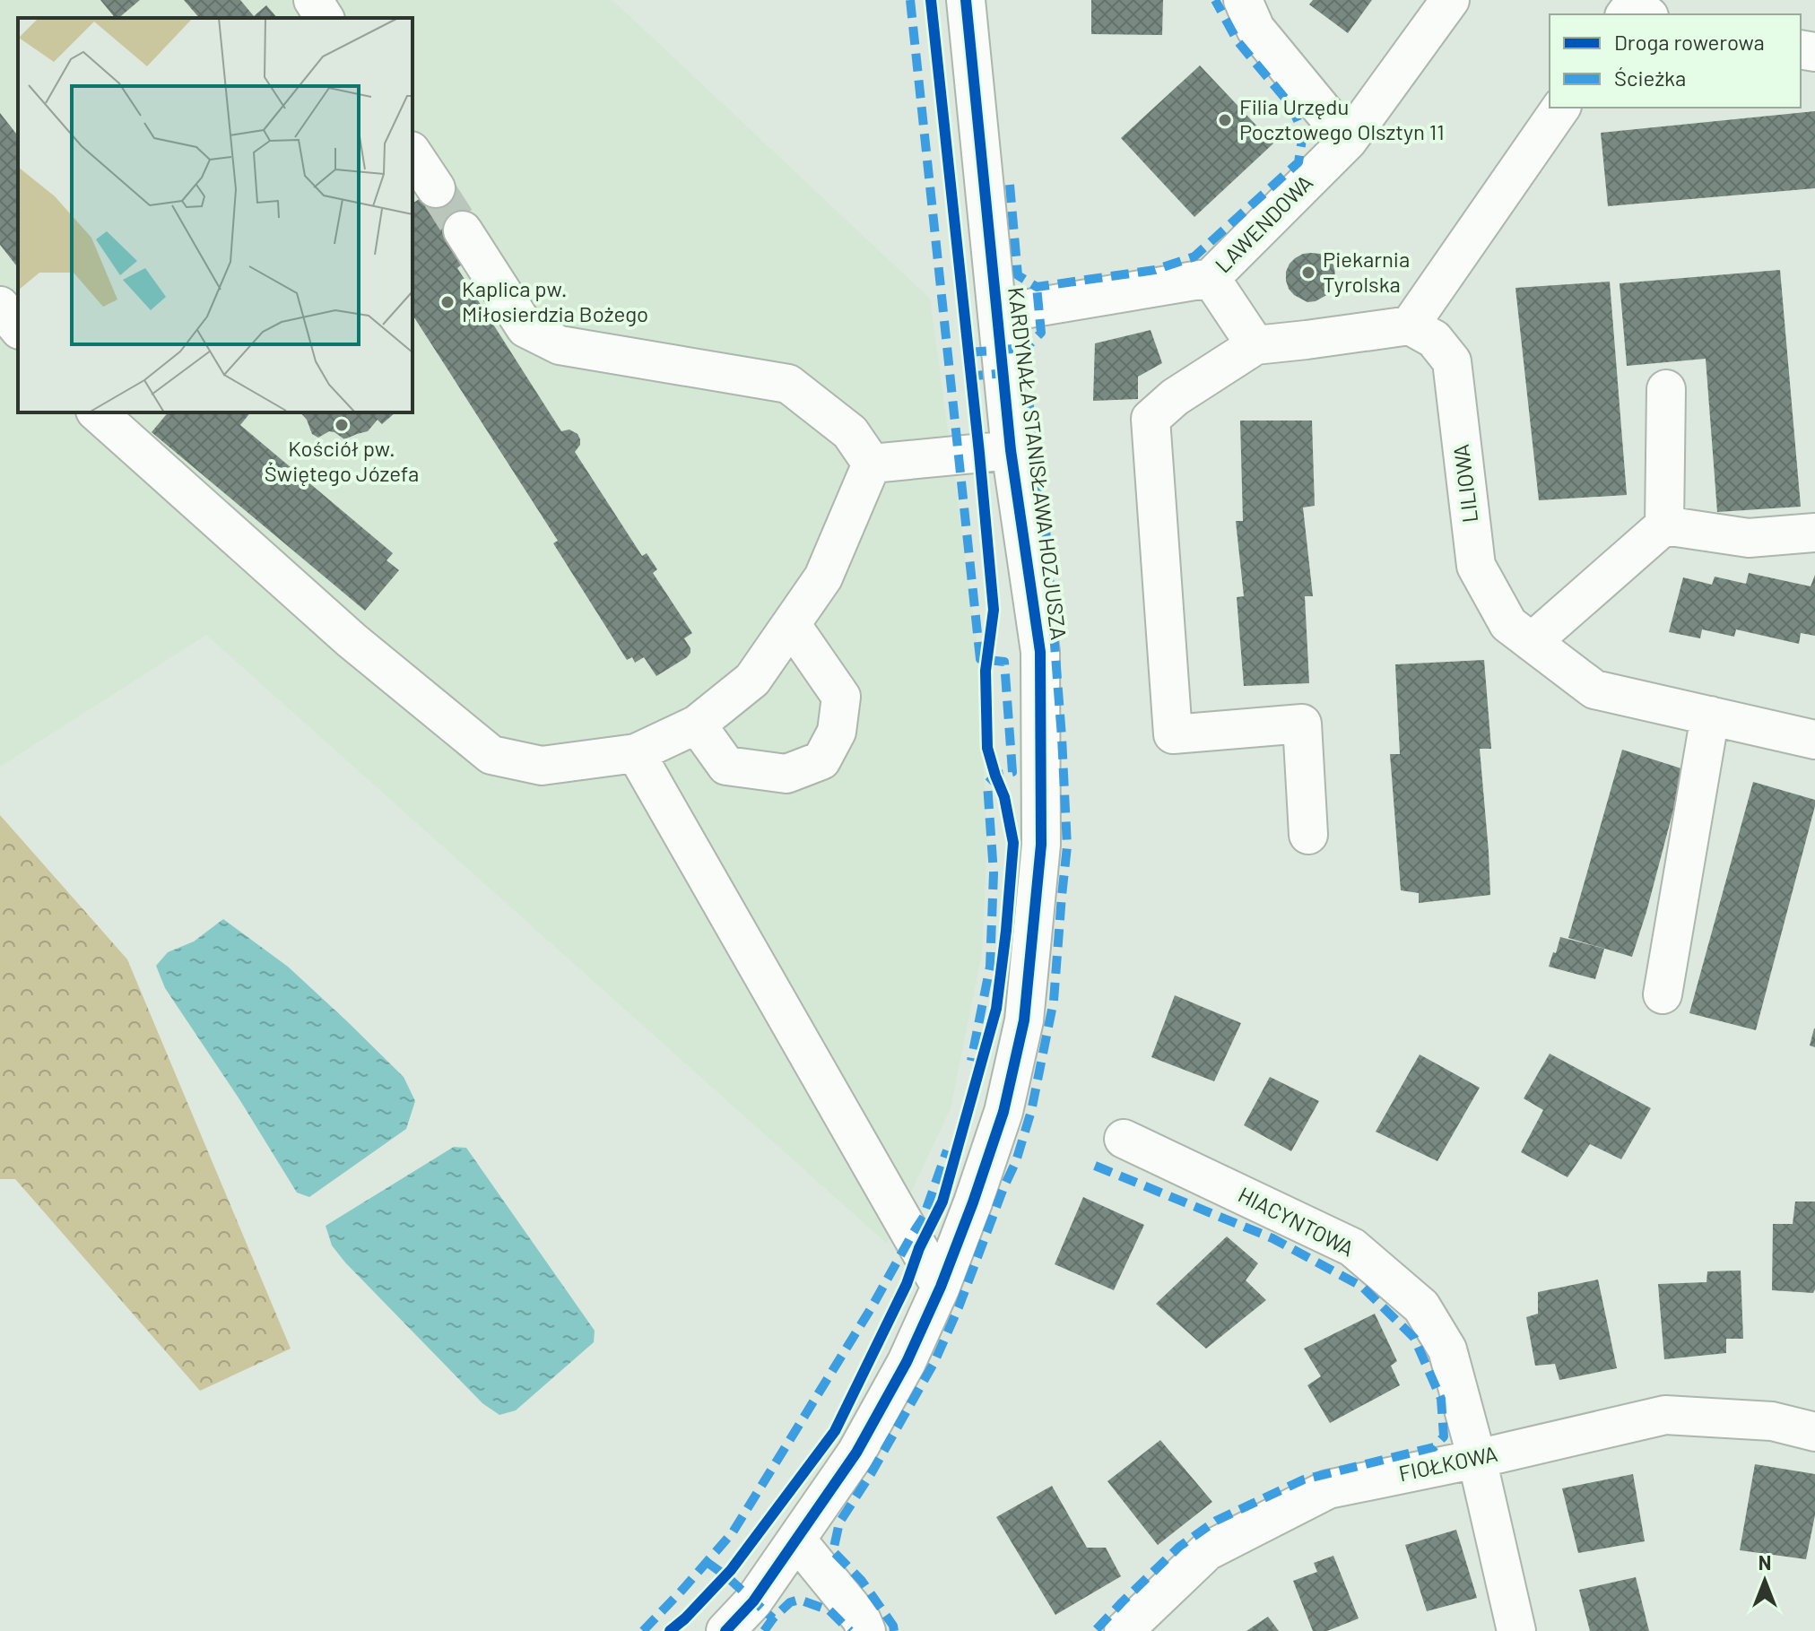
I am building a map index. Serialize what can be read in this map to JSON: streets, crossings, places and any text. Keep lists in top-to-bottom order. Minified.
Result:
{"streets":{"street":["LAWENDOWA","KARDYNAŁA STANISŁAWA HOZJUSZA","LILIOWA","HIACYNTOWA","FIOŁKOWA"]},"crossings":[["LAWENDOWA","KARDYNAŁA STANISŁAWA HOZJUSZA"],["HIACYNTOWA","FIOŁKOWA"]],"places":["Filia Urzędu Pocztowego Olsztyn 11","Piekarnia Tyrolska","Kaplica pw. Miłosierdzia Bożego","Kościół pw. Świętego Józefa"],"legend":["Droga rowerowa","Ścieżka"],"north":"top"}
